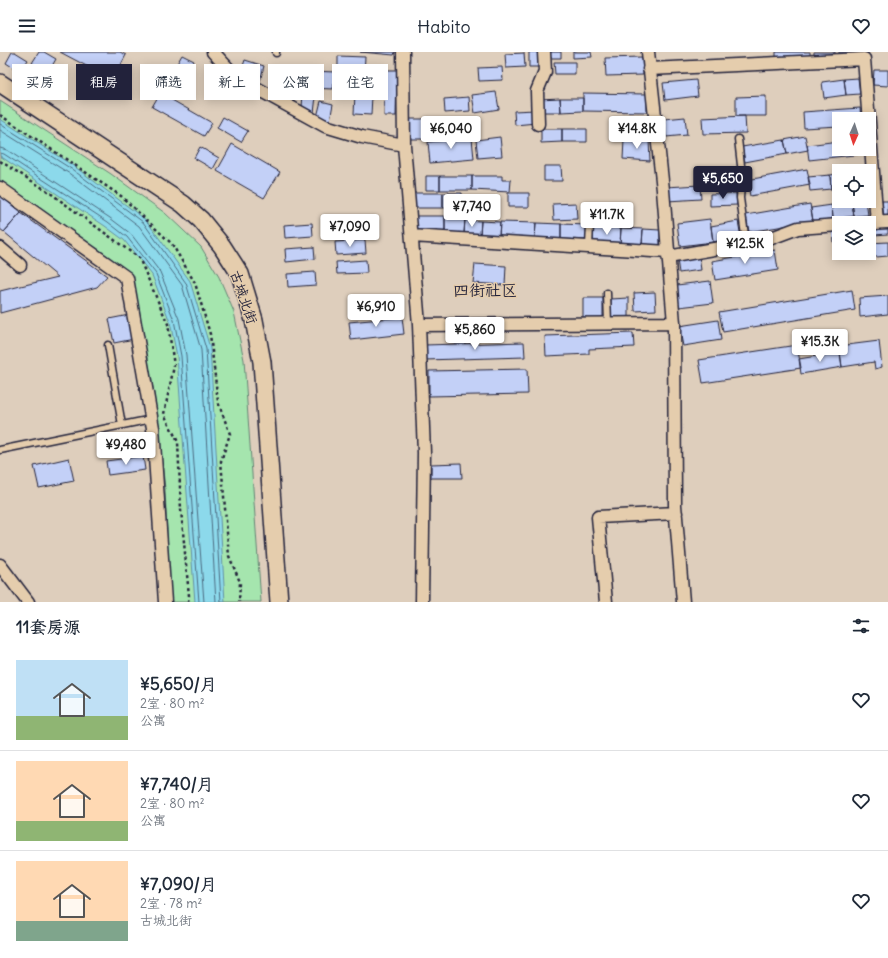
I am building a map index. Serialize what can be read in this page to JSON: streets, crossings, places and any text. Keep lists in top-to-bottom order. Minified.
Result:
{"streets":{"main road":["古城北街"]},"districts":["四街社区"],"north":"bottom","page":{"header":"Habito","chip":["买房","租房","筛选","新上","公寓","住宅"],"price":["¥6,040","¥14.8K","¥5,650","¥7,740","¥11.7K","¥7,090","¥12.5K","¥6,910","¥5,860","¥15.3K","¥9,480"],"heading":"11套房源","list":[{"name":"¥5,650/月","note":"2室 · 80 m² · 公寓"},{"name":"¥7,740/月","note":"2室 · 80 m² · 公寓"},{"name":"¥7,090/月","note":"2室 · 78 m² · 古城北街"}]}}
